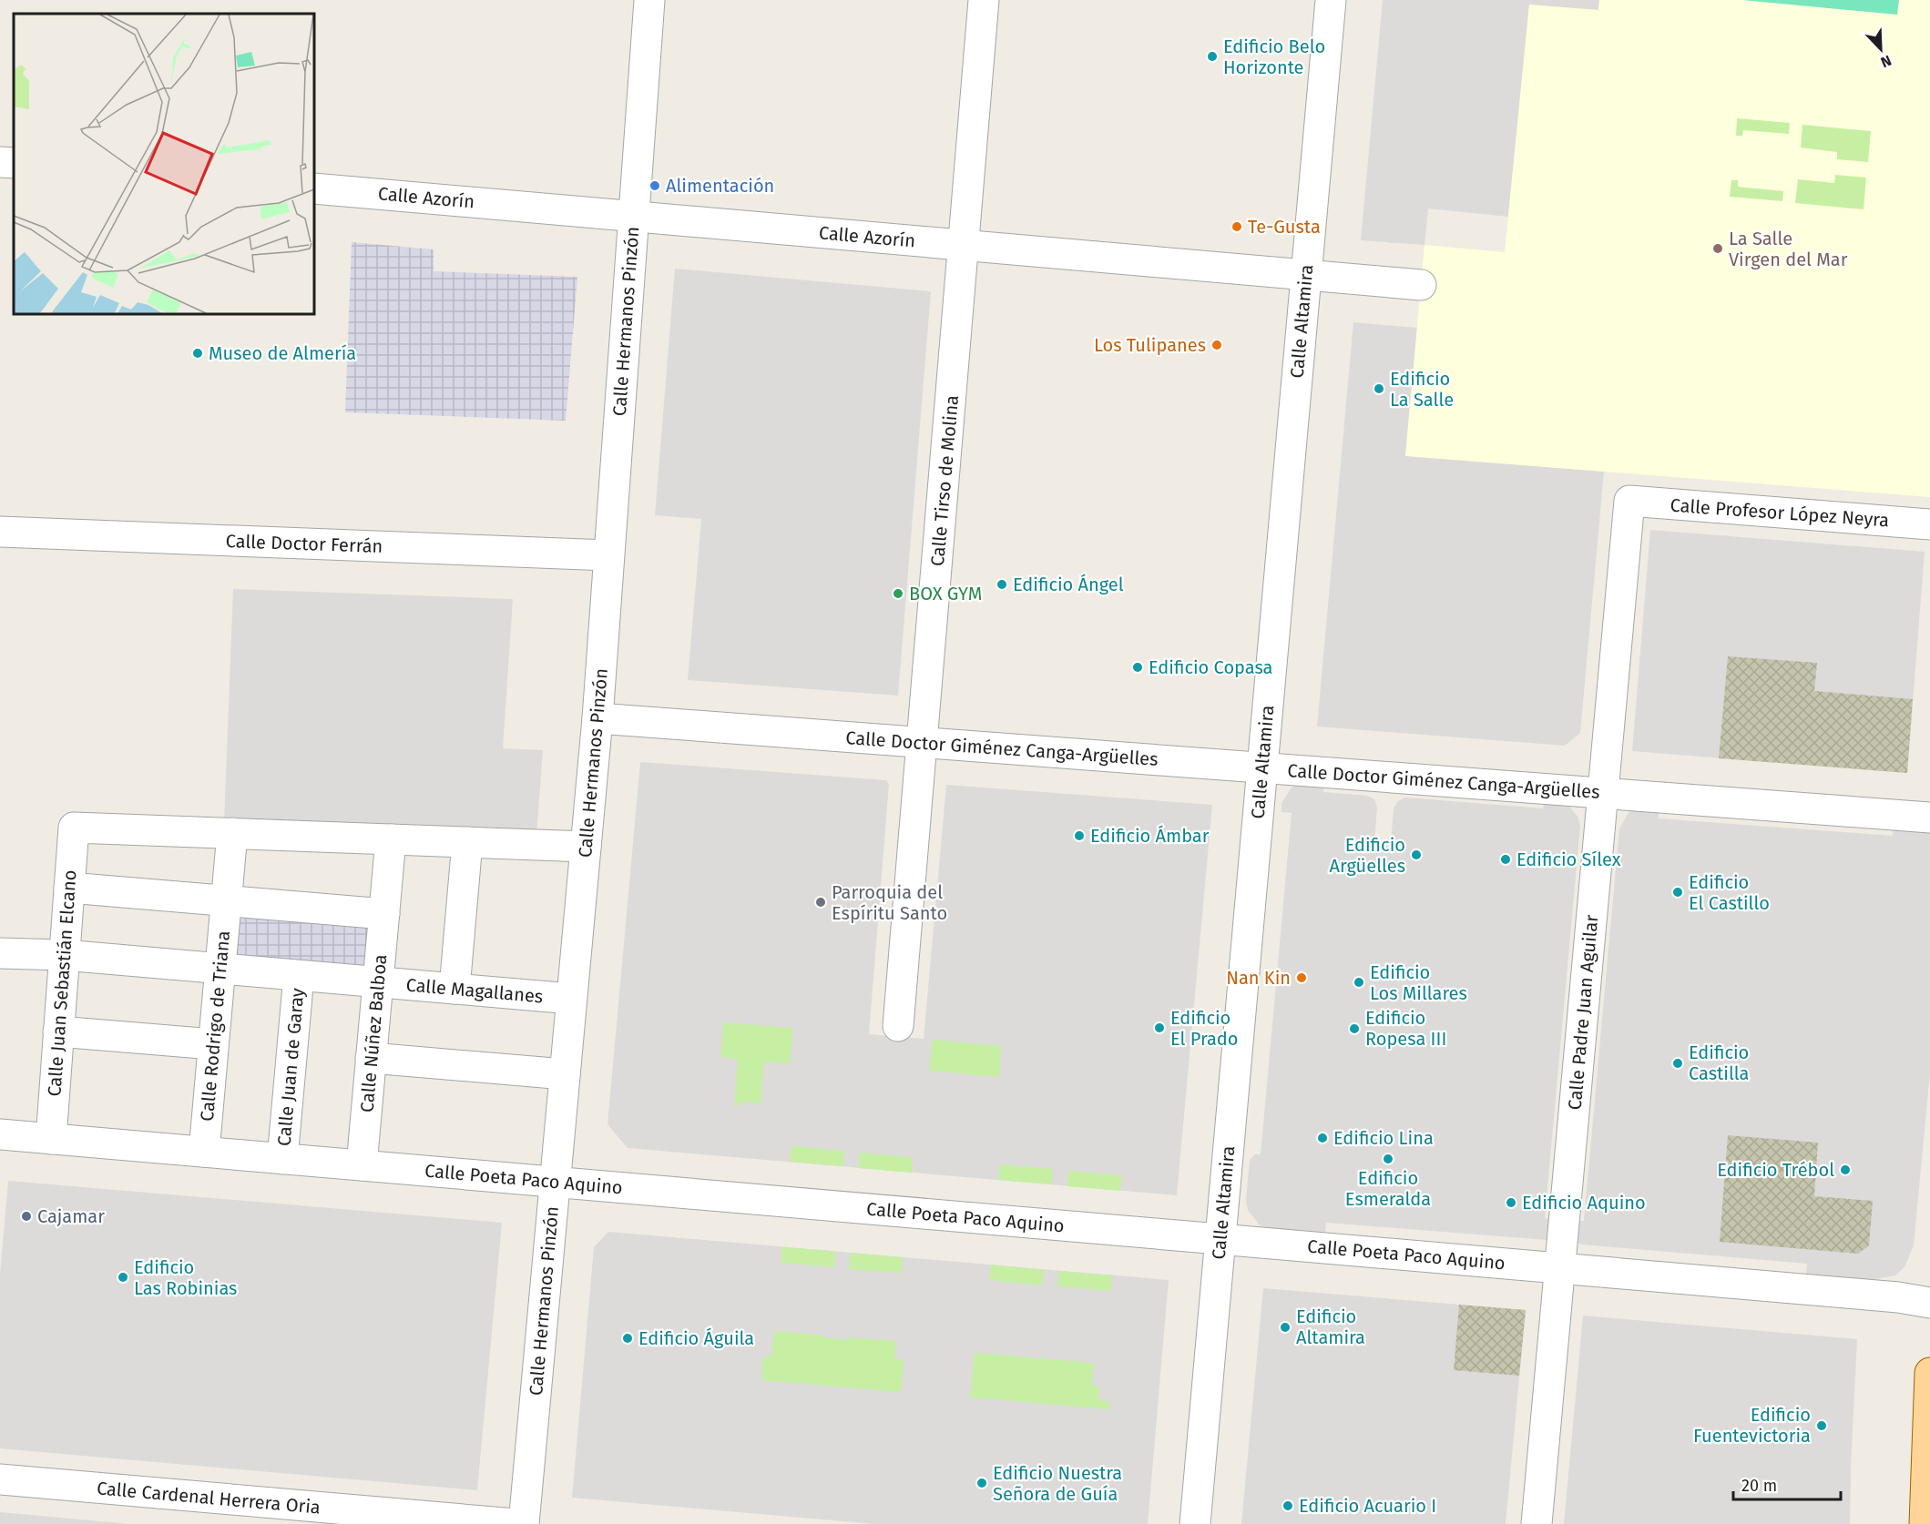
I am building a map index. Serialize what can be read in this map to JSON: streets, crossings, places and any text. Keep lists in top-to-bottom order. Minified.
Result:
{"streets":{"street":["Calle Azorín","Calle Hermanos Pinzón","Calle Altamira","Calle Tirso de Molina","Calle Profesor López Neyra","Calle Doctor Ferrán","Calle Doctor Giménez Canga-Argüelles","Calle Juan Sebastián Elcano","Calle Magallanes","Calle Padre Juan Aguilar","Calle Rodrigo de Triana","Calle Núñez Balboa","Calle Juan de Garay","Calle Poeta Paco Aquino","Calle Cardenal Herrera Oria"]},"crossings":[["Calle Azorín","Calle Hermanos Pinzón"],["Calle Azorín","Calle Altamira"],["Calle Azorín","Calle Tirso de Molina"],["Calle Hermanos Pinzón","Calle Doctor Ferrán"],["Calle Hermanos Pinzón","Calle Doctor Giménez Canga-Argüelles"],["Calle Hermanos Pinzón","Calle Magallanes"],["Calle Hermanos Pinzón","Calle Poeta Paco Aquino"],["Calle Altamira","Calle Doctor Giménez Canga-Argüelles"],["Calle Altamira","Calle Poeta Paco Aquino"],["Calle Tirso de Molina","Calle Doctor Giménez Canga-Argüelles"],["Calle Profesor López Neyra","Calle Padre Juan Aguilar"],["Calle Doctor Giménez Canga-Argüelles","Calle Padre Juan Aguilar"],["Calle Juan Sebastián Elcano","Calle Rodrigo de Triana"],["Calle Juan Sebastián Elcano","Calle Poeta Paco Aquino"],["Calle Magallanes","Calle Rodrigo de Triana"],["Calle Magallanes","Calle Núñez Balboa"],["Calle Magallanes","Calle Juan de Garay"],["Calle Padre Juan Aguilar","Calle Poeta Paco Aquino"],["Calle Rodrigo de Triana","Calle Poeta Paco Aquino"],["Calle Núñez Balboa","Calle Poeta Paco Aquino"],["Calle Juan de Garay","Calle Poeta Paco Aquino"]],"places":["Edificio Belo Horizonte","Alimentación","Te-Gusta","La Salle Virgen del Mar","Los Tulipanes","Museo de Almería","Edificio La Salle","Edificio Ángel","BOX GYM","Edificio Copasa","Edificio Ámbar","Edificio Argüelles","Edificio Sílex","Edificio El Castillo","Parroquia del Espíritu Santo","Nan Kin","Edificio Los Millares","Edificio El Prado","Edificio Ropesa III","Edificio Castilla","Edificio Lina","Edificio Esmeralda","Edificio Trébol","Edificio Aquino","Cajamar","Edificio Las Robinias","Edificio Altamira","Edificio Águila","Edificio Fuentevictoria","Edificio Nuestra Señora de Guía","Edificio Acuario I"],"scale_bar":"20 m","north":"bottom right"}
